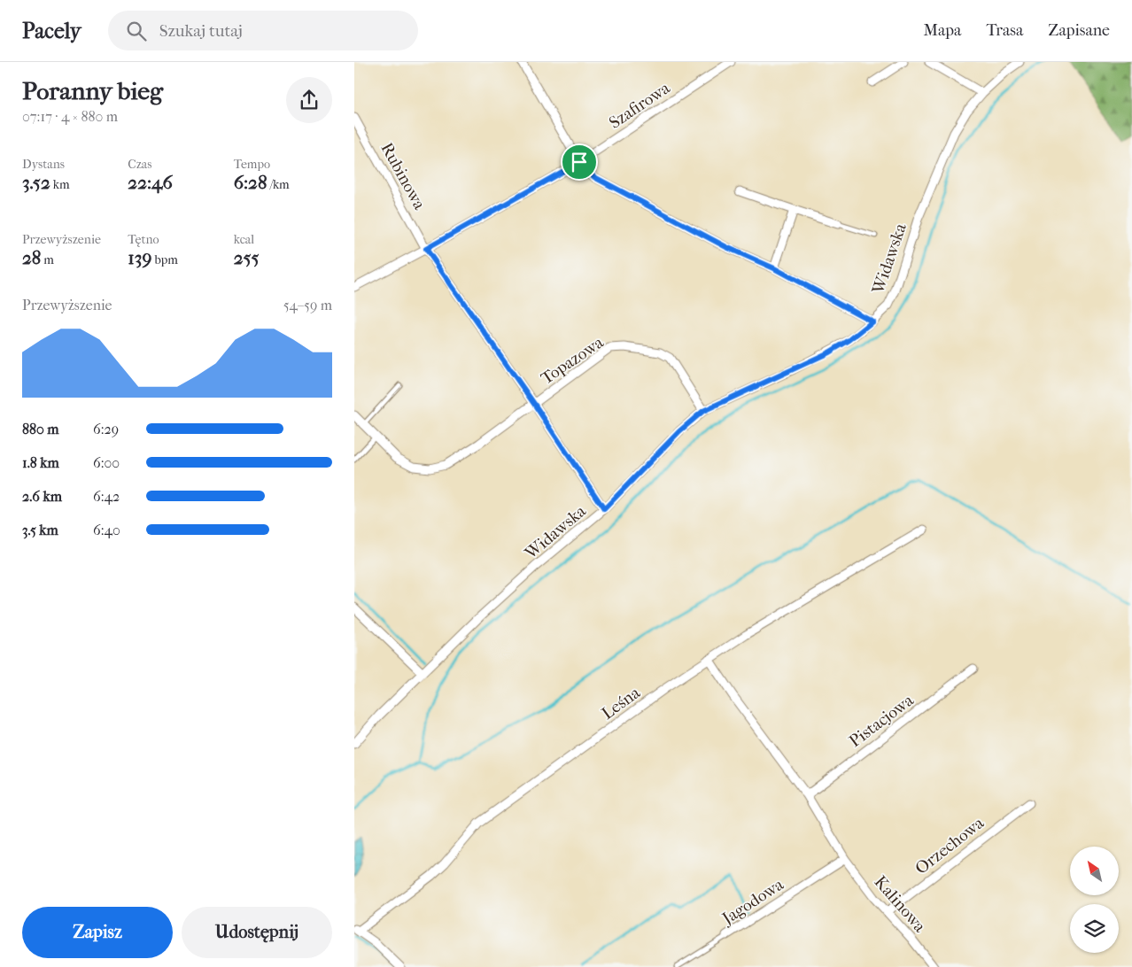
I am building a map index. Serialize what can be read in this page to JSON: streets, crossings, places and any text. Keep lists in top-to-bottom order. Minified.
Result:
{"streets":{"street":["Szafirowa","Rubinowa","Widawska","Topazowa","Leśna","Pistacjowa","Orzechowa","Jagodowa","Kalinowa"]},"crossings":[["Szafirowa","Rubinowa"],["Rubinowa","Widawska"],["Rubinowa","Topazowa"],["Widawska","Topazowa"],["Leśna","Kalinowa"],["Pistacjowa","Kalinowa"],["Orzechowa","Kalinowa"],["Jagodowa","Kalinowa"]],"north":"top left","page":{"header":"Pacely","search":"Szukaj tutaj","nav":["Mapa","Trasa","Zapisane"],"heading":["Poranny bieg","07:17 · 4 × 880 m"],"stats":[["Dystans","3.52 km"],["Czas","22:46"],["Tempo","6:28 /km"],["Przewyższenie","28 m"],["Tętno","139 bpm"],["kcal","255"]],"chart":["Przewyższenie","54–59 m"],"list":[{"name":"880 m","note":"6:29"},{"name":"1.8 km","note":"6:00"},{"name":"2.6 km","note":"6:42"},{"name":"3.5 km","note":"6:40"}],"buttons":["Zapisz","Udostępnij"]}}
